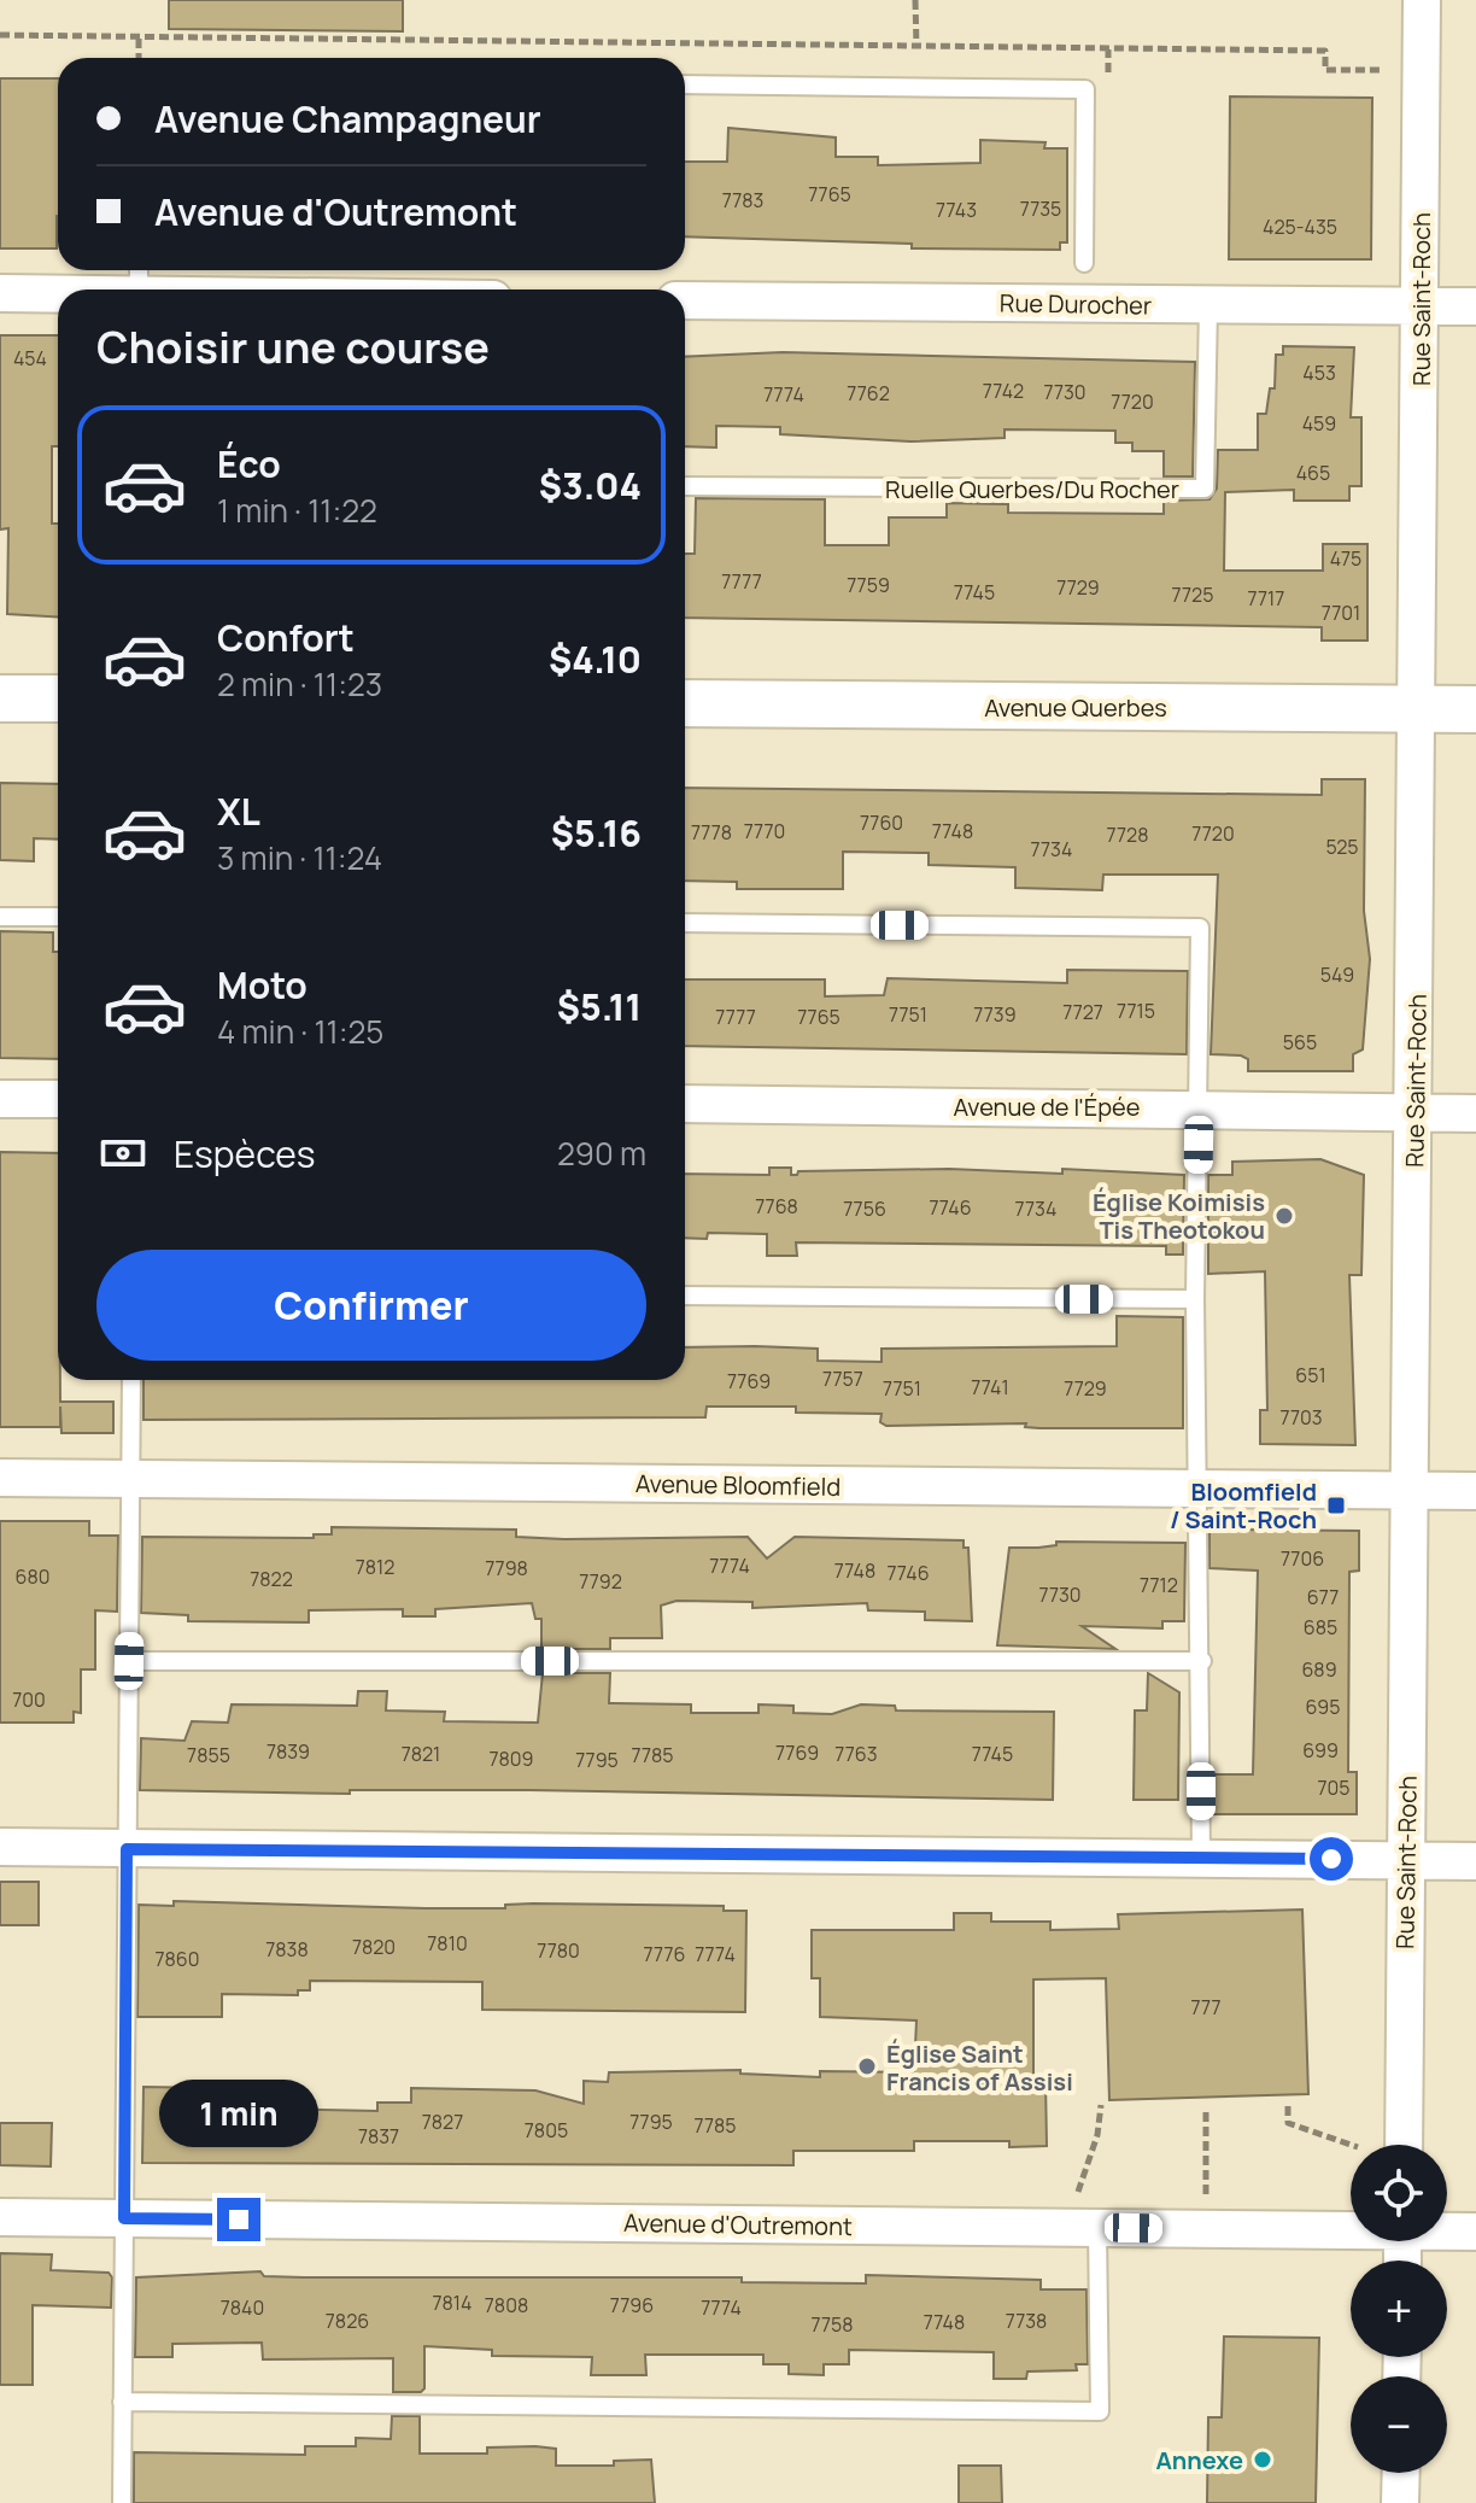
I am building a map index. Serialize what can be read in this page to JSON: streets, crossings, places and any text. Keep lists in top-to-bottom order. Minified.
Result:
{"streets":{"street":["Rue Saint-Roch","Rue Durocher","Avenue Querbes","Avenue de l'Épée","Avenue Bloomfield","Avenue d'Outremont"],"lane":["Ruelle Querbes/Du Rocher"]},"crossings":[["Rue Saint-Roch","Rue Durocher"],["Rue Saint-Roch","Avenue Querbes"],["Rue Saint-Roch","Avenue de l'Épée"],["Rue Saint-Roch","Avenue Bloomfield"],["Rue Durocher","Ruelle Querbes/Du Rocher"]],"places":{"other":["Église Koimisis Tis Theotokou","Église Saint Francis of Assisi","Annexe"],"transit":["Bloomfield / Saint-Roch"]},"house_numbers":["7765","7783","7735","7743","425-435","454","453","7742","7730","7762","7774","7720","459","465","475","7777","7759","7729","7745","7725","7717","7701","7760","7770","7748","7778","7720","7728","525","7734","549","7715","7727","7751","7739","7777","7765","565","7768","7746","7756","7734","651","7757","7769","7741","7751","7729","7703","7706","7774","7812","7798","7748","7746","680","7822","7792","7712","7730","677","685","689","700","695","699","7839","7769","7821","7763","7745","7855","7785","7809","7795","705","7810","7820","7838","7780","7776","7774","7860","777","7827","7795","7785","7805","7837","7814","7808","7796","7840","7774","7826","7738","7748","7758"],"page":{"banner":["Avenue Champagneur","Avenue d'Outremont"],"heading":"Choisir une course","list":[{"name":"Éco","note":"1 min · 11:22","value":"$3.04"},{"name":"Confort","note":"2 min · 11:23","value":"$4.10"},{"name":"XL","note":"3 min · 11:24","value":"$5.16"},{"name":"Moto","note":"4 min · 11:25","value":"$5.11"}],"pay":["Espèces","290 m"],"buttons":"Confirmer","bubble":"1 min","map_buttons":["+","−"]}}
